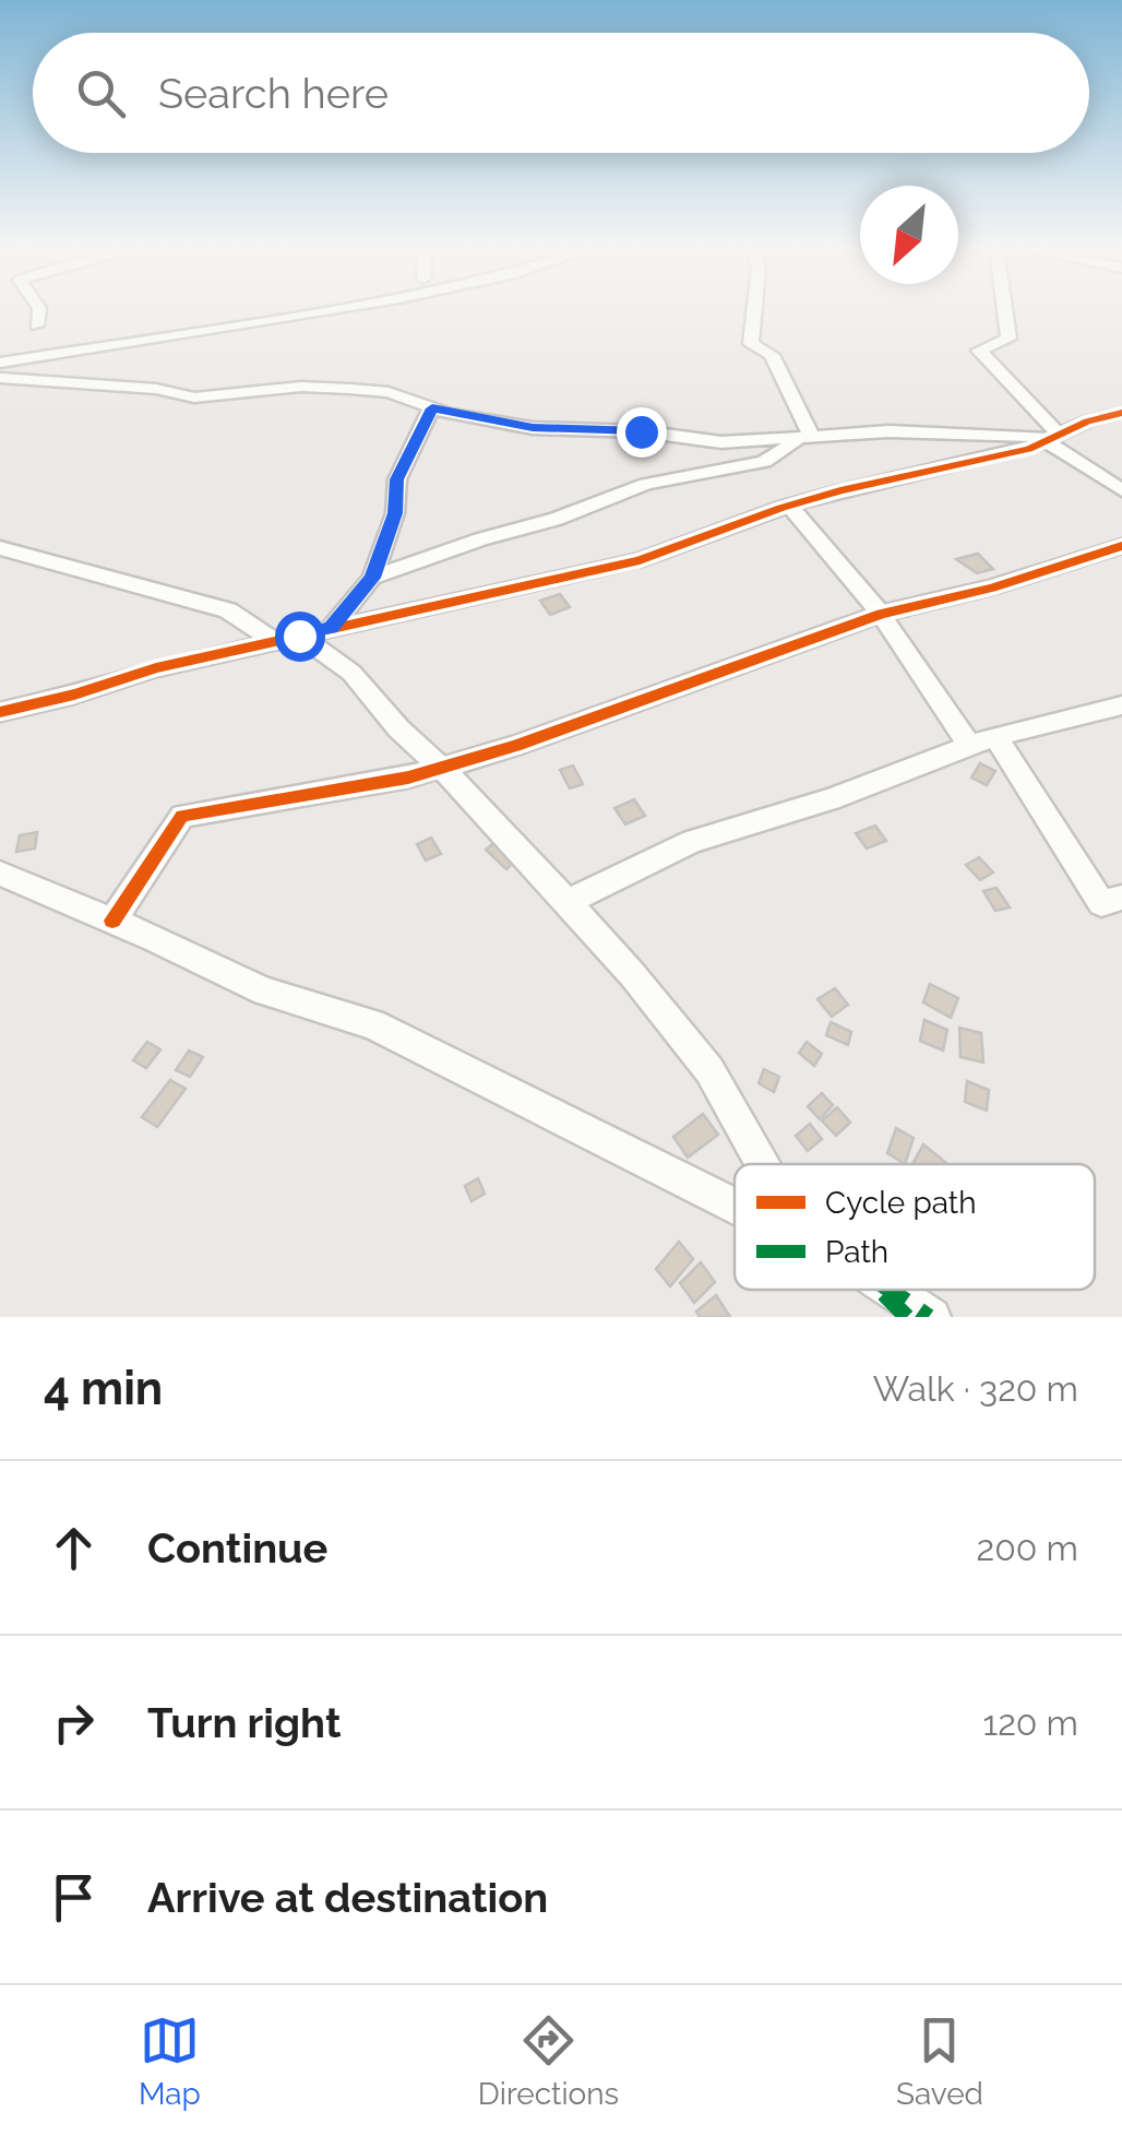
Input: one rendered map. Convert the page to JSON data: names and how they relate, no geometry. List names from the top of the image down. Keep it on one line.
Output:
{"legend":["Cycle path","Path"],"north":"bottom left","page":{"search":"Search here","heading":["4 min","Walk · 320 m"],"list":[["Continue","200 m"],["Turn right","120 m"],"Arrive at destination"],"nav":["Map","Directions","Saved"]}}
